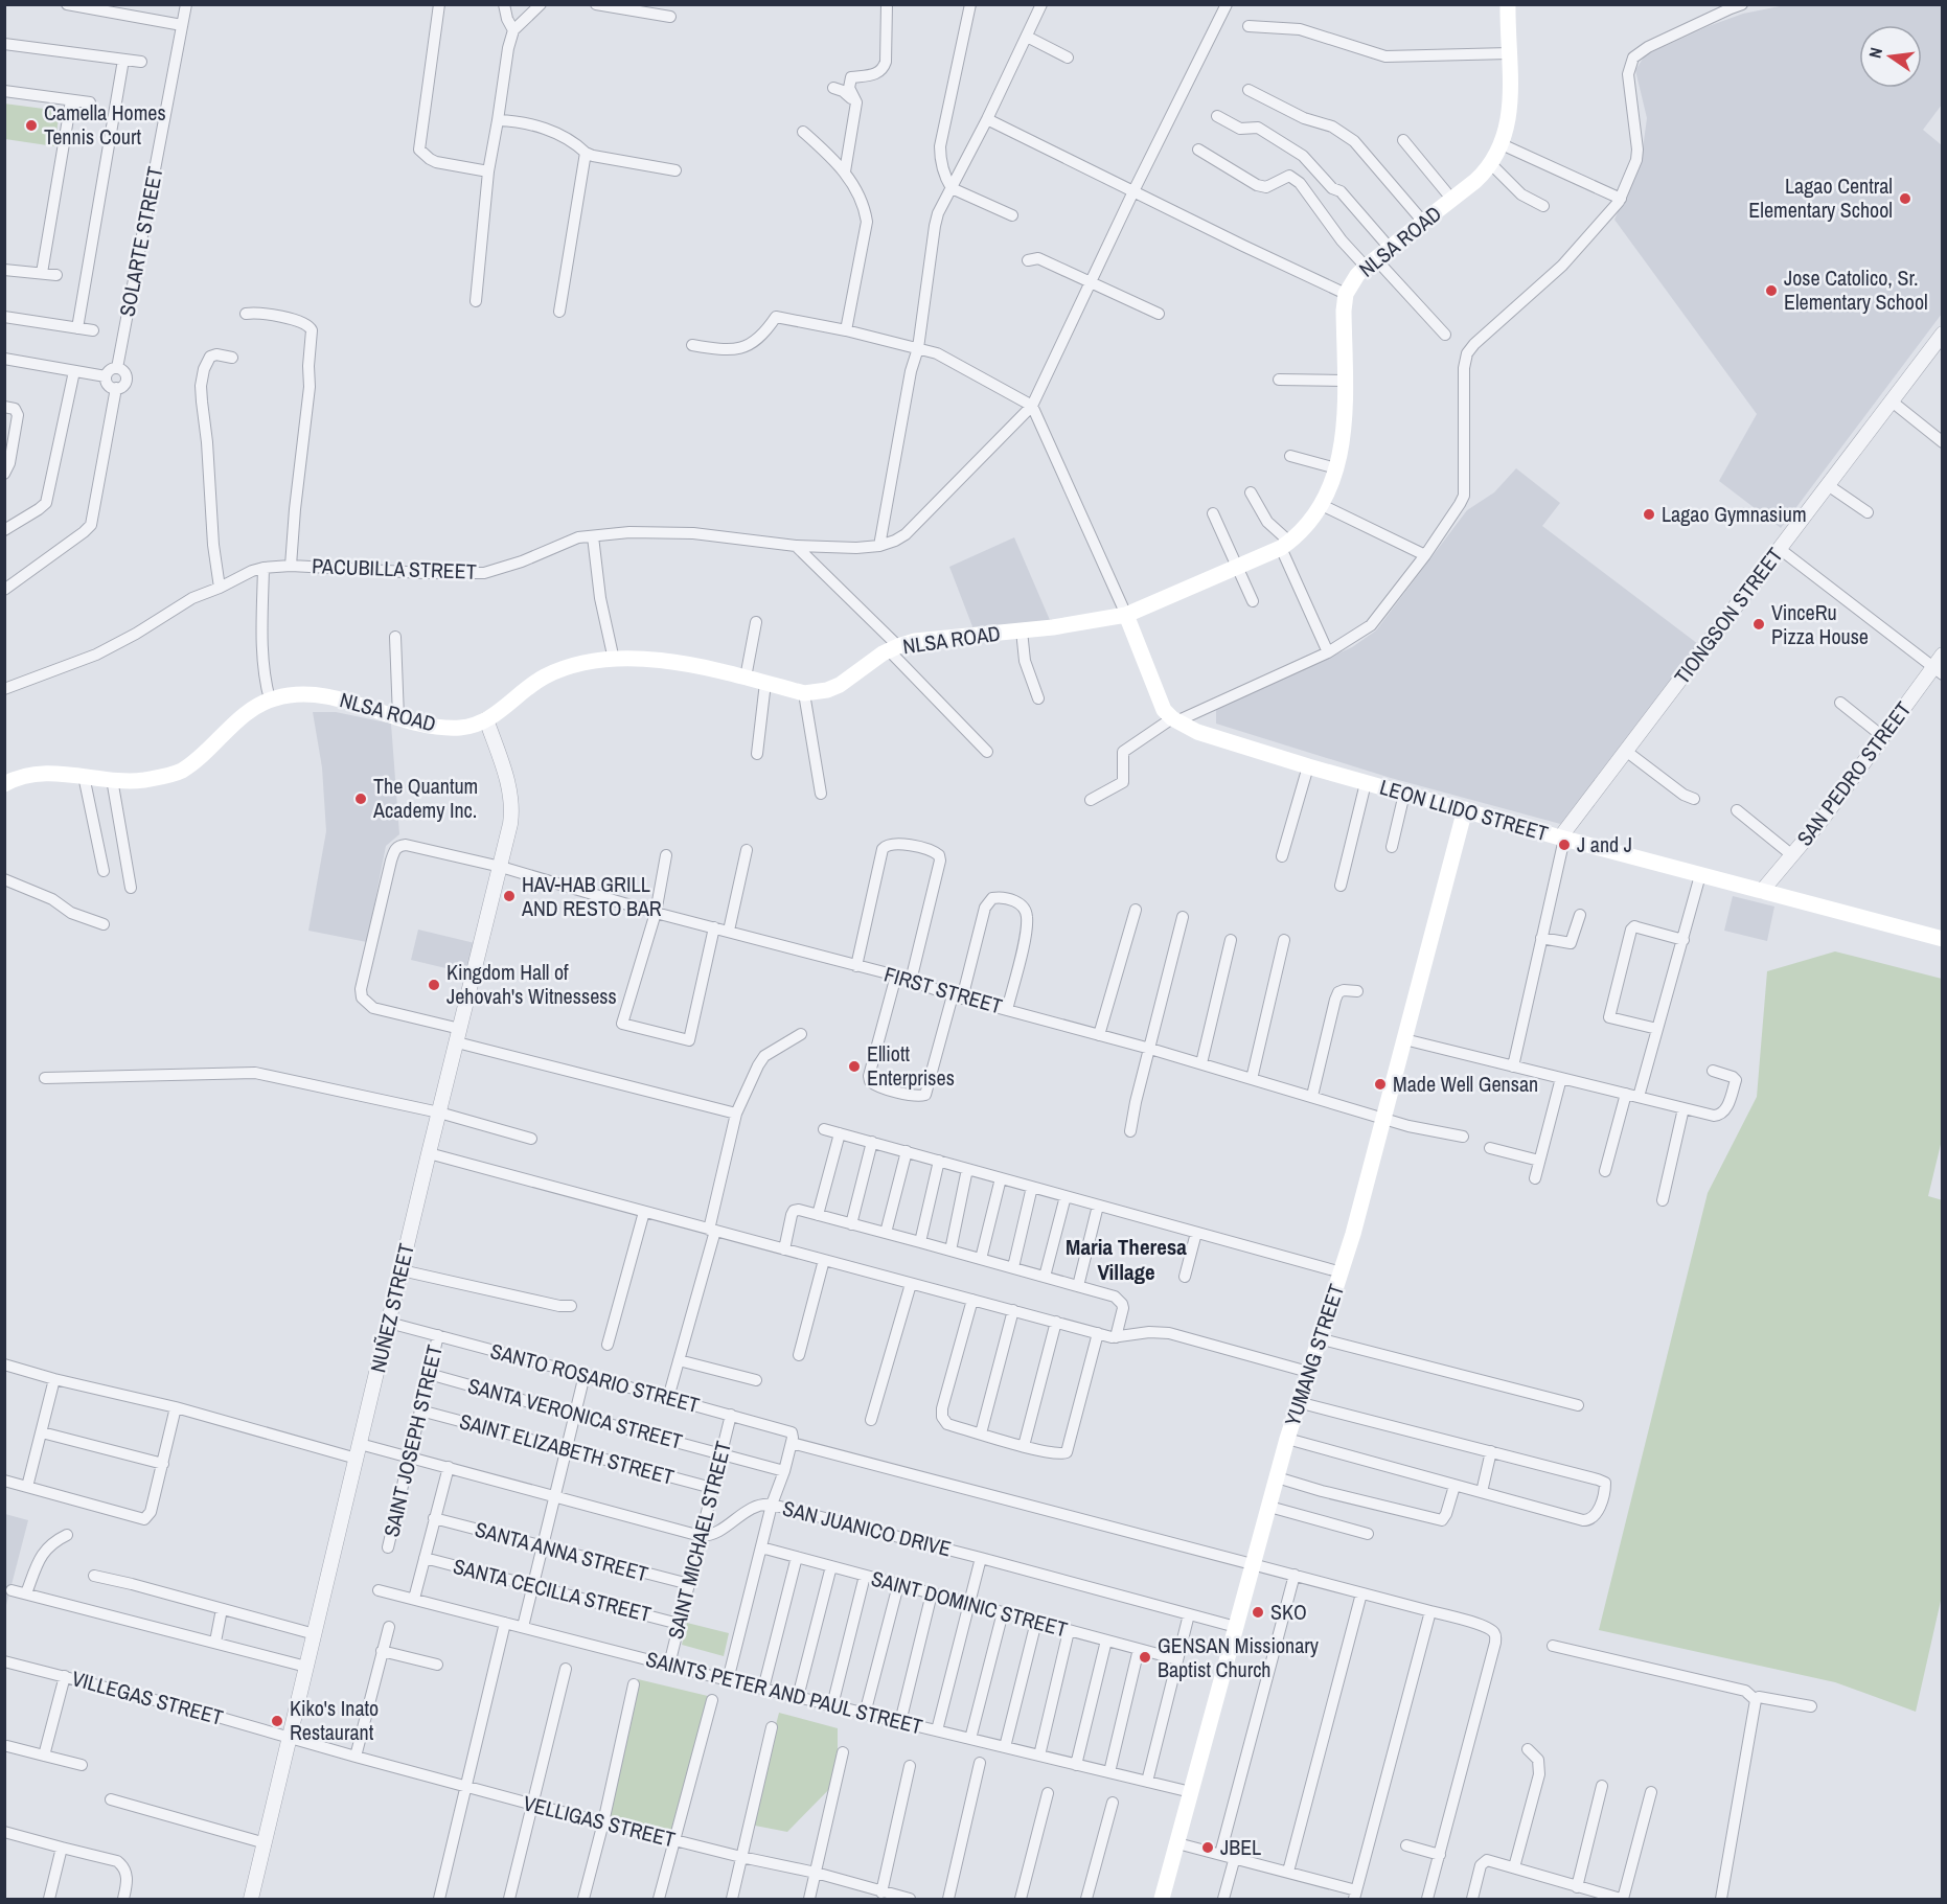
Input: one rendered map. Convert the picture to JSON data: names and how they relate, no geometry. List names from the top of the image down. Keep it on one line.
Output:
{"streets":{"main road":["NLSA ROAD","LEON LLIDO STREET","YUMANG STREET"],"street":["SOLARTE STREET","PACUBILLA STREET","TIONGSON STREET","SAN PEDRO STREET","FIRST STREET","NUÑEZ STREET","SANTO ROSARIO STREET","SANTA VERONICA STREET","SAINT JOSEPH STREET","SAINT ELIZABETH STREET","SAN JUANICO DRIVE","SAINT MICHAEL STREET","SANTA ANNA STREET","SANTA CECILLA STREET","SAINT DOMINIC STREET","SAINTS PETER AND PAUL STREET","VILLEGAS STREET","VELLIGAS STREET"]},"crossings":[["NLSA ROAD","NUÑEZ STREET"],["TIONGSON STREET","LEON LLIDO STREET"],["SAN PEDRO STREET","LEON LLIDO STREET"],["LEON LLIDO STREET","YUMANG STREET"],["FIRST STREET","NUÑEZ STREET"],["FIRST STREET","YUMANG STREET"],["NUÑEZ STREET","SANTO ROSARIO STREET"],["NUÑEZ STREET","VILLEGAS STREET"],["NUÑEZ STREET","VELLIGAS STREET"],["YUMANG STREET","SAN JUANICO DRIVE"],["YUMANG STREET","SAINTS PETER AND PAUL STREET"],["SANTO ROSARIO STREET","SAINT JOSEPH STREET"],["SANTO ROSARIO STREET","SAINT MICHAEL STREET"],["SANTA VERONICA STREET","SAINT JOSEPH STREET"],["SANTA VERONICA STREET","SAINT MICHAEL STREET"],["SAINT JOSEPH STREET","SAINT ELIZABETH STREET"],["SAINT ELIZABETH STREET","SAINT MICHAEL STREET"],["SAN JUANICO DRIVE","SAINT MICHAEL STREET"],["SAINT MICHAEL STREET","SANTA ANNA STREET"],["SAINT MICHAEL STREET","SANTA CECILLA STREET"],["SAINT MICHAEL STREET","SAINTS PETER AND PAUL STREET"],["VILLEGAS STREET","VELLIGAS STREET"]],"districts":["Maria Theresa Village"],"places":["Camella Homes Tennis Court","Lagao Central Elementary School","Jose Catolico, Sr. Elementary School","Lagao Gymnasium","VinceRu Pizza House","The Quantum Academy Inc.","J and J","HAV-HAB GRILL AND RESTO BAR","Kingdom Hall of Jehovah's Witnessess","Elliott Enterprises","Made Well Gensan","SKO","GENSAN Missionary Baptist Church","Kiko's Inato Restaurant","JBEL"],"north":"left"}
